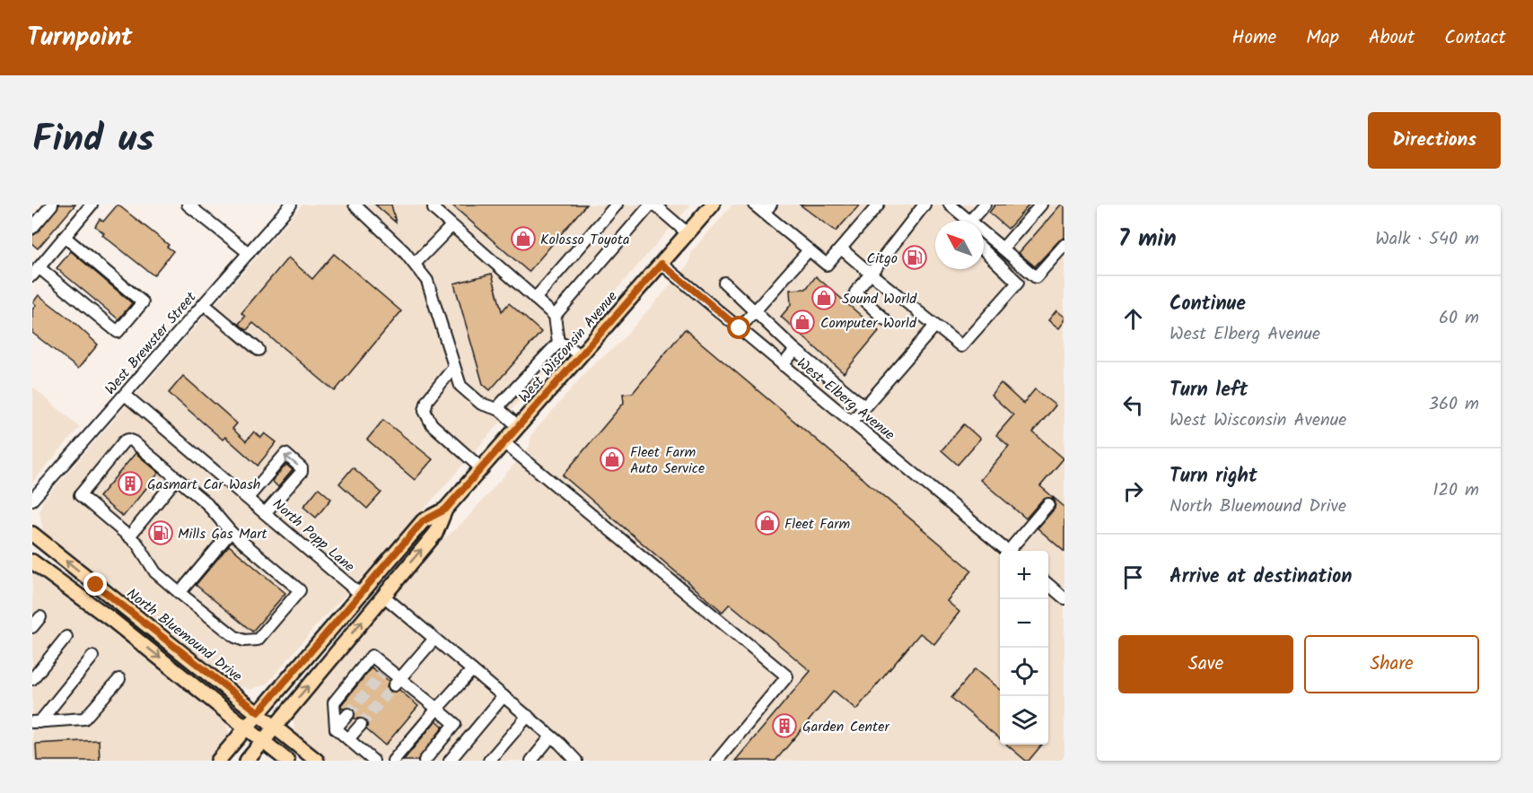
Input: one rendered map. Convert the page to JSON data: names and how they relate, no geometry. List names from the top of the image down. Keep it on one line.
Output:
{"streets":{"main road":["West Wisconsin Avenue","North Bluemound Drive"],"street":["West Brewster Street","West Elberg Avenue","North Popp Lane"]},"crossings":[["West Brewster Street","North Popp Lane"],["West Wisconsin Avenue","West Elberg Avenue"],["West Wisconsin Avenue","North Popp Lane"],["West Wisconsin Avenue","North Bluemound Drive"]],"places":{"shop":["Kolosso Toyota","Sound World","Computer World","Fleet Farm Auto Service","Fleet Farm"],"fuel station":["Citgo","Mills Gas Mart"],"building":["Gasmart Car Wash","Garden Center"]},"north":"top left","page":{"header":"Turnpoint","nav":["Home","Map","About","Contact"],"title":"Find us","buttons":["Directions",["Save","Share"]],"heading":["7 min","Walk · 540 m"],"list":[["Continue","West Elberg Avenue","60 m"],["Turn left","West Wisconsin Avenue","360 m"],["Turn right","North Bluemound Drive","120 m"],"Arrive at destination"],"map_buttons":["+","−"]}}
